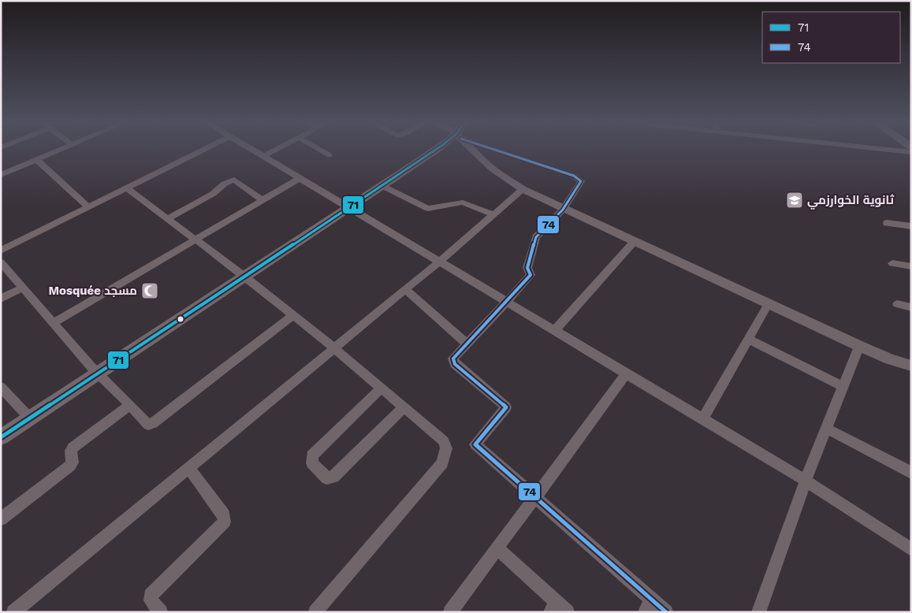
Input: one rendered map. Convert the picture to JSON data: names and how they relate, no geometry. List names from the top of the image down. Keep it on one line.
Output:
{"places":{"school or university":["ثانوية الخوارزمي"],"mosque":["Mosquée مسجد"]},"lines":["transit line 71","transit line 74"],"legend":["71","74"]}
